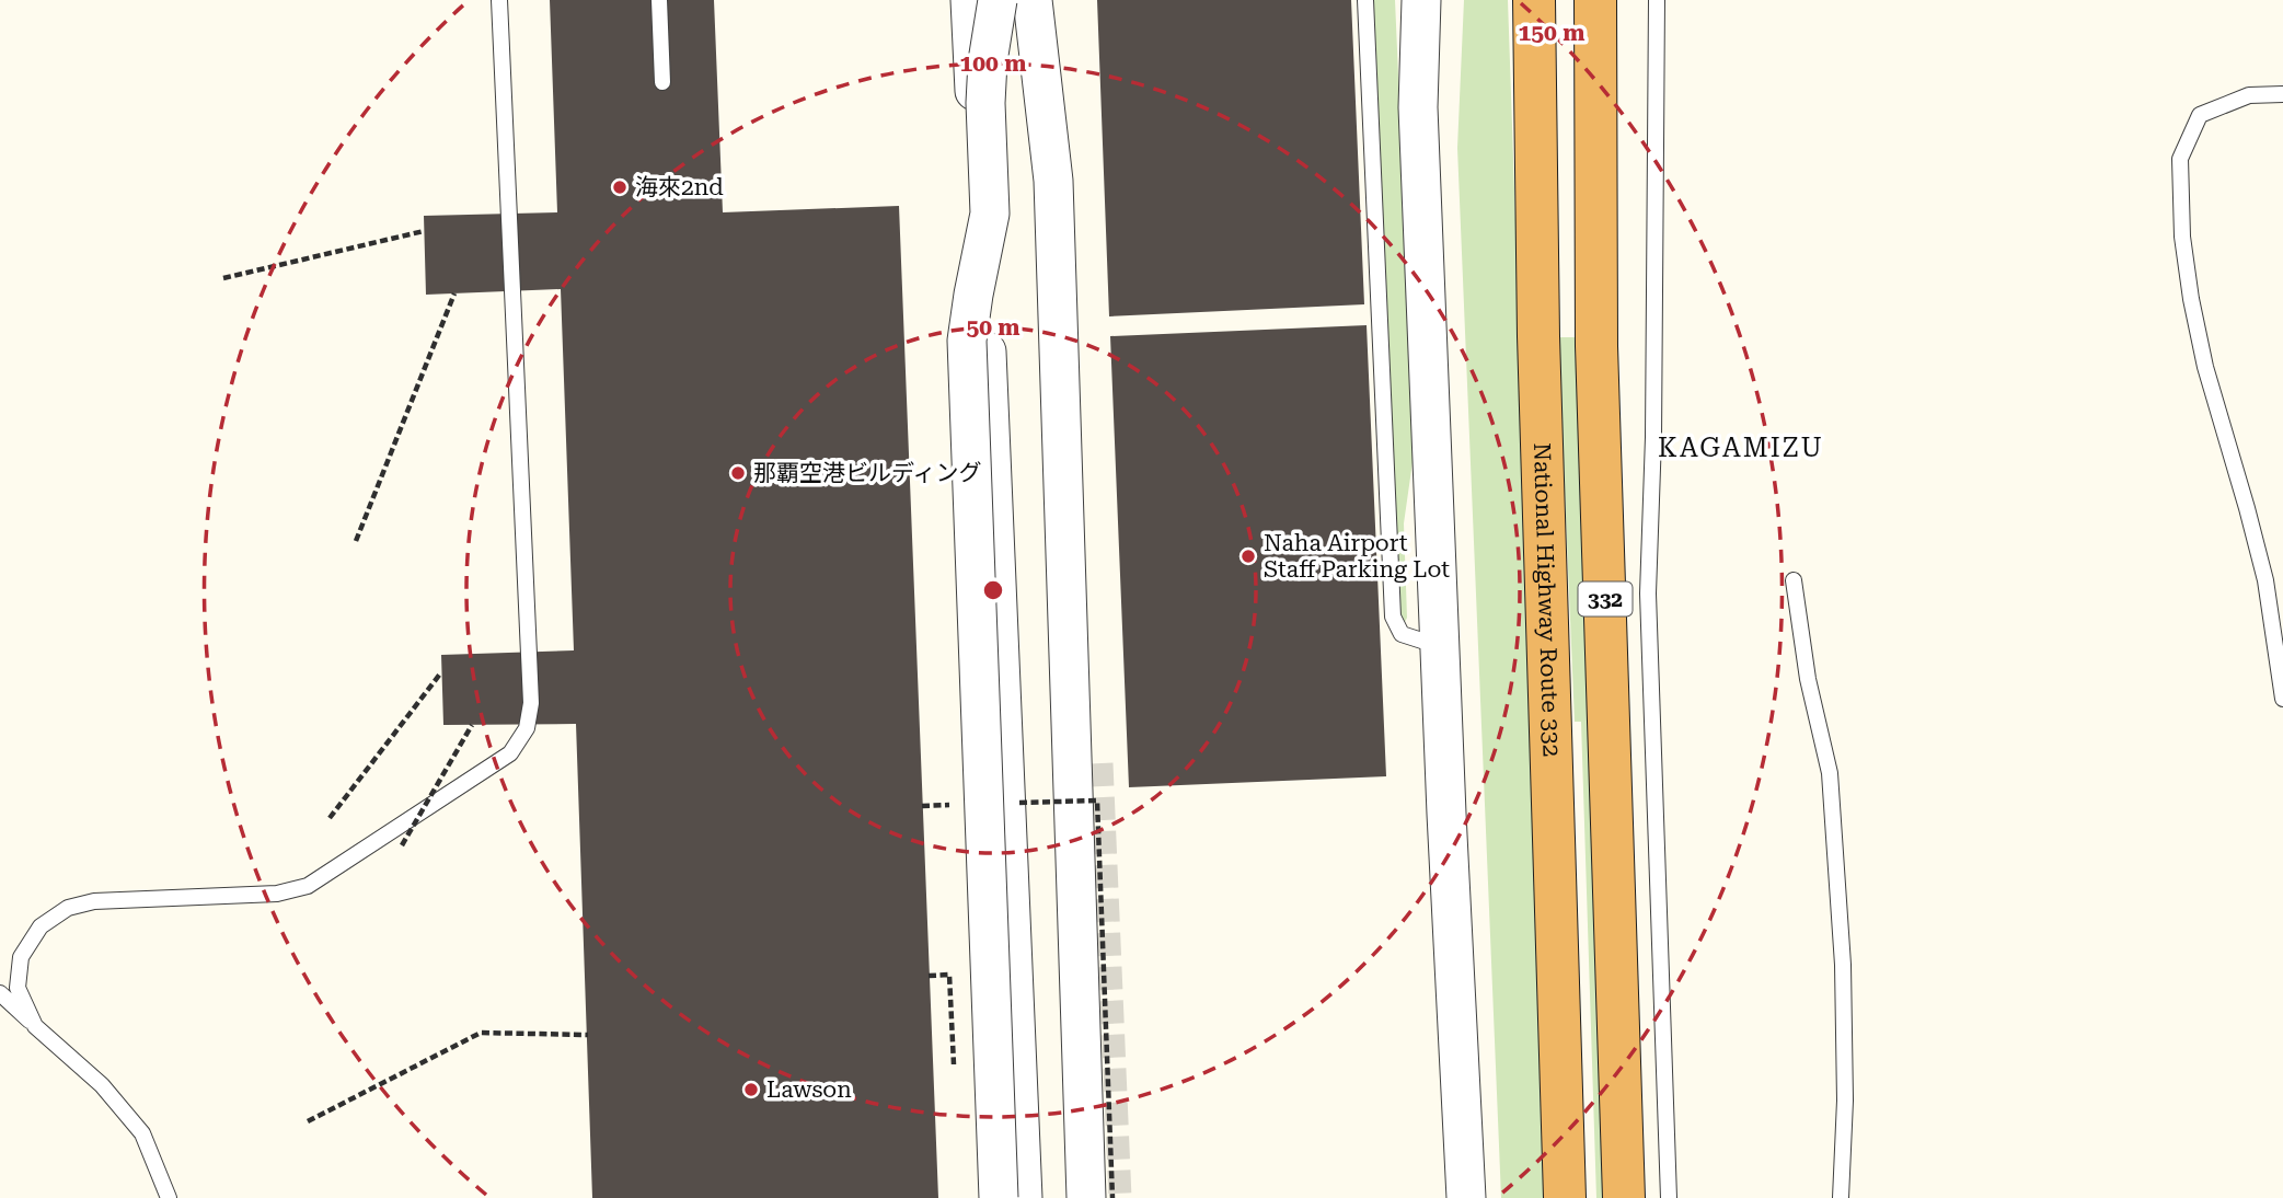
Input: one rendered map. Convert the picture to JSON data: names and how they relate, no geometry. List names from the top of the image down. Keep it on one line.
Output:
{"streets":{"highway":["National Highway Route 332","332"]},"districts":["KAGAMIZU"],"places":["海來2nd","那覇空港ビルディング","Naha Airport Staff Parking Lot","Lawson"],"rings":["150 m","100 m","50 m"]}
